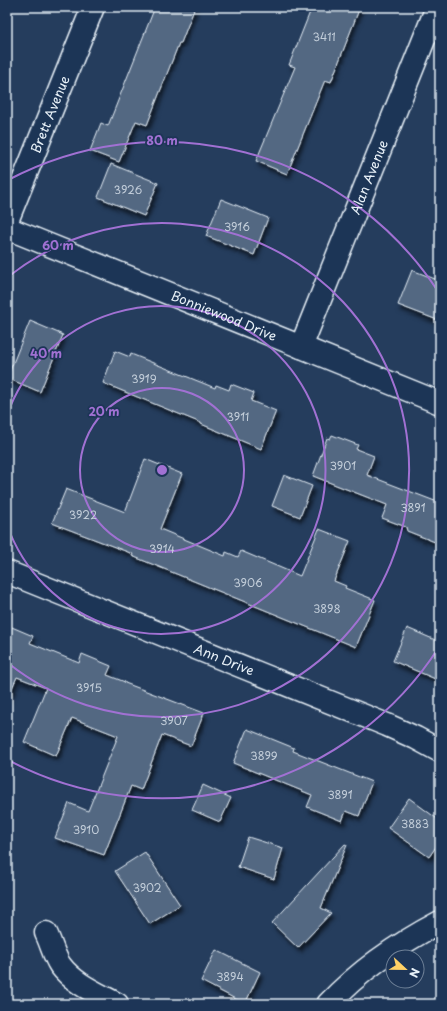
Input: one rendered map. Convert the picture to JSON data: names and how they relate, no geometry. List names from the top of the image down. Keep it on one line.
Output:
{"streets":{"street":["Brett Avenue","Alan Avenue","Bonniewood Drive","Ann Drive"]},"crossings":[["Alan Avenue","Bonniewood Drive"]],"house_numbers":["3411","3926","3916","3919","3911","3901","3891","3922","3914","3906","3898","3915","3907","3899","3891","3883","3910","3902","3894"],"north":"right","rings":["80 m","60 m","40 m","20 m"]}
